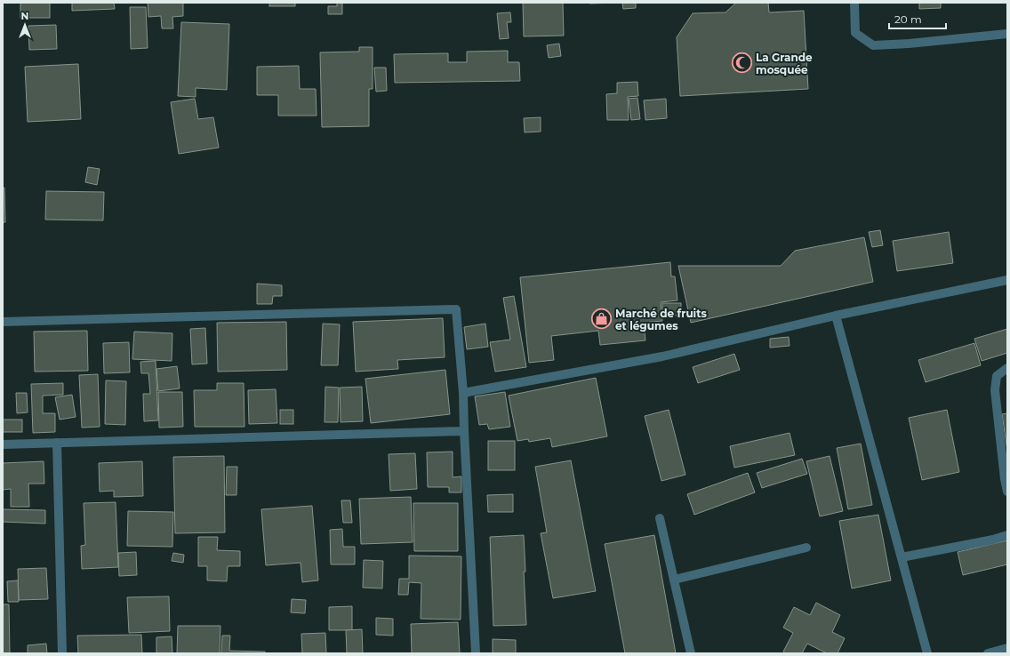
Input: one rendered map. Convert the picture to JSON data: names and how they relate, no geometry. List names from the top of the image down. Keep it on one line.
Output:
{"places":{"mosque":["La Grande mosquée"],"shop":["Marché de fruits et légumes"]},"scale_bar":"20 m","north":"top"}
